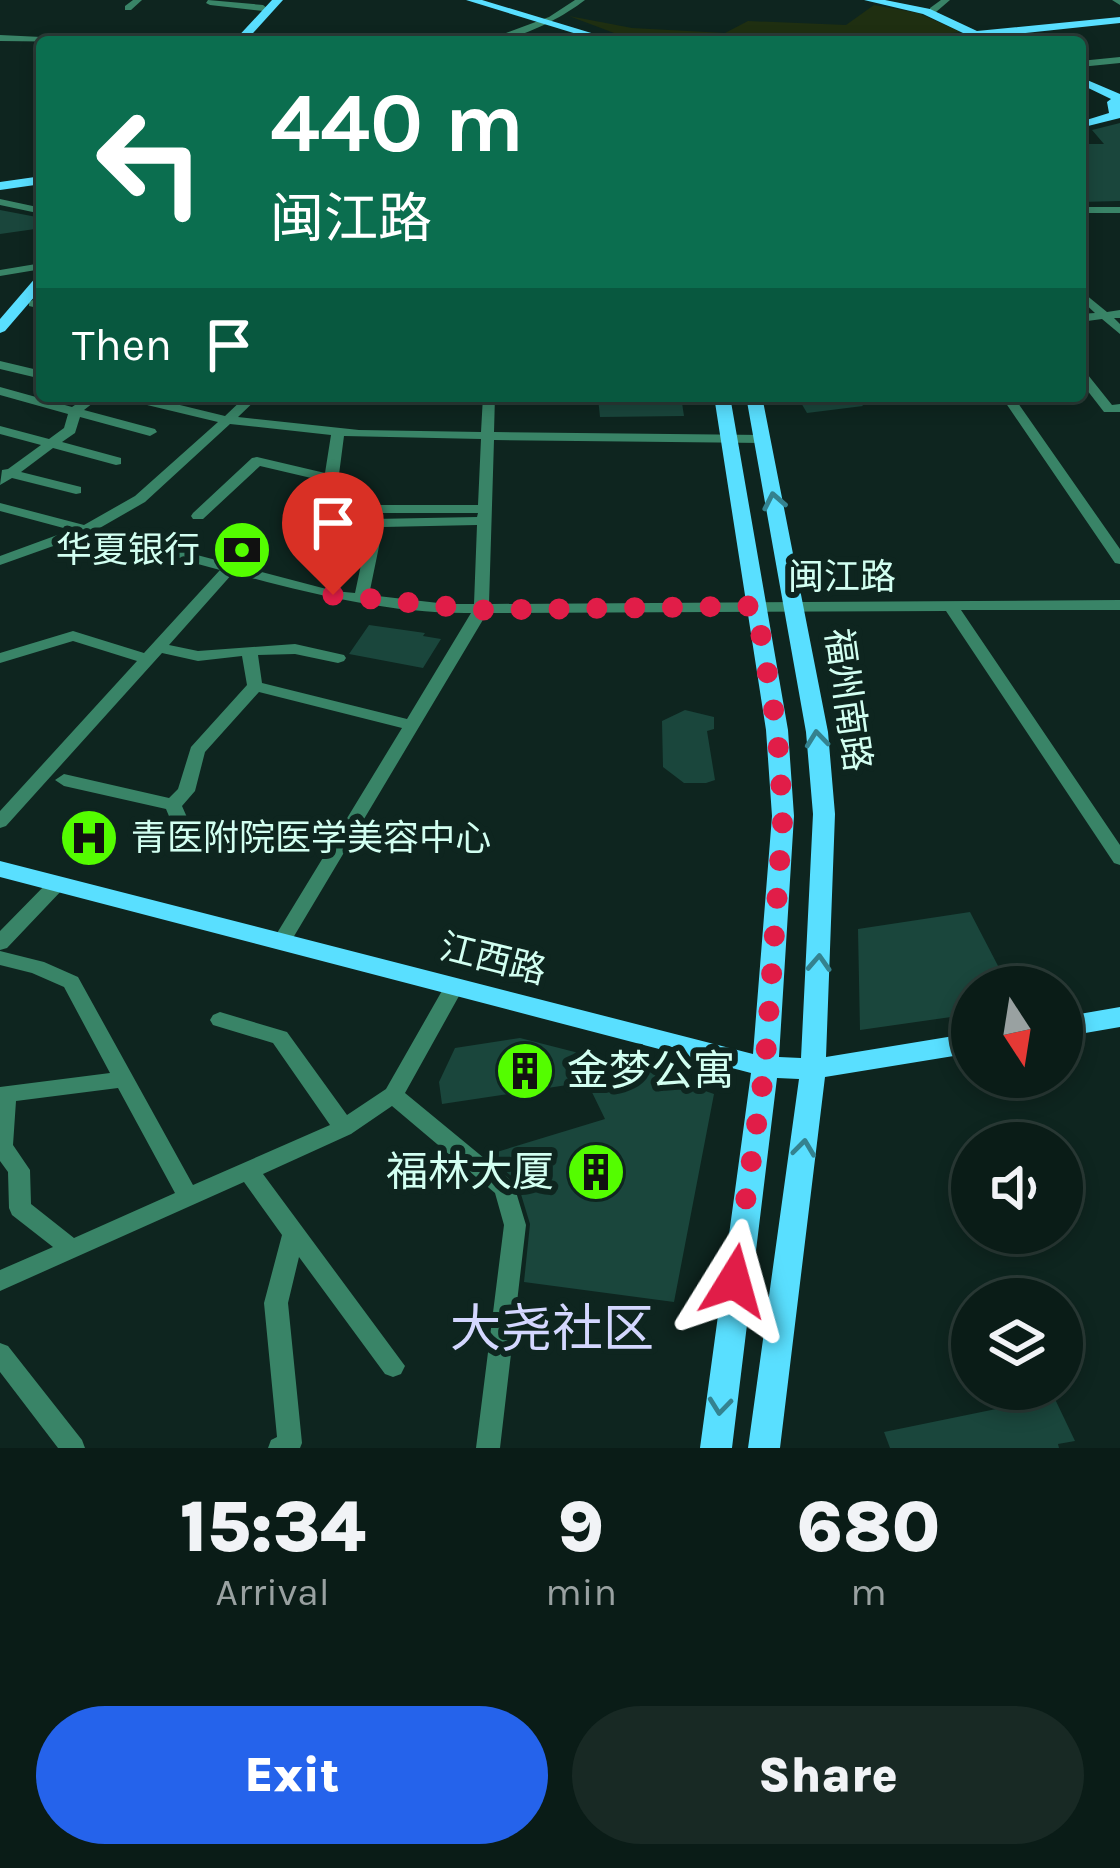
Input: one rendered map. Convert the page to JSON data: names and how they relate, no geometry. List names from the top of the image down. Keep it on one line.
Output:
{"streets":{"main road":["福州南路","江西路"],"street":["闽江路"]},"crossings":[["闽江路","福州南路"],["福州南路","江西路"]],"districts":["大尧社区"],"places":{"bank":["华夏银行"],"hospital":["青医附院医学美容中心"],"building":["金梦公寓","福林大厦"]},"north":"bottom","page":{"turn":["440 m","闽江路"],"then":"Then","eta":["15:34","Arrival","9","min","680","m"],"buttons":["Exit","Share"]}}
